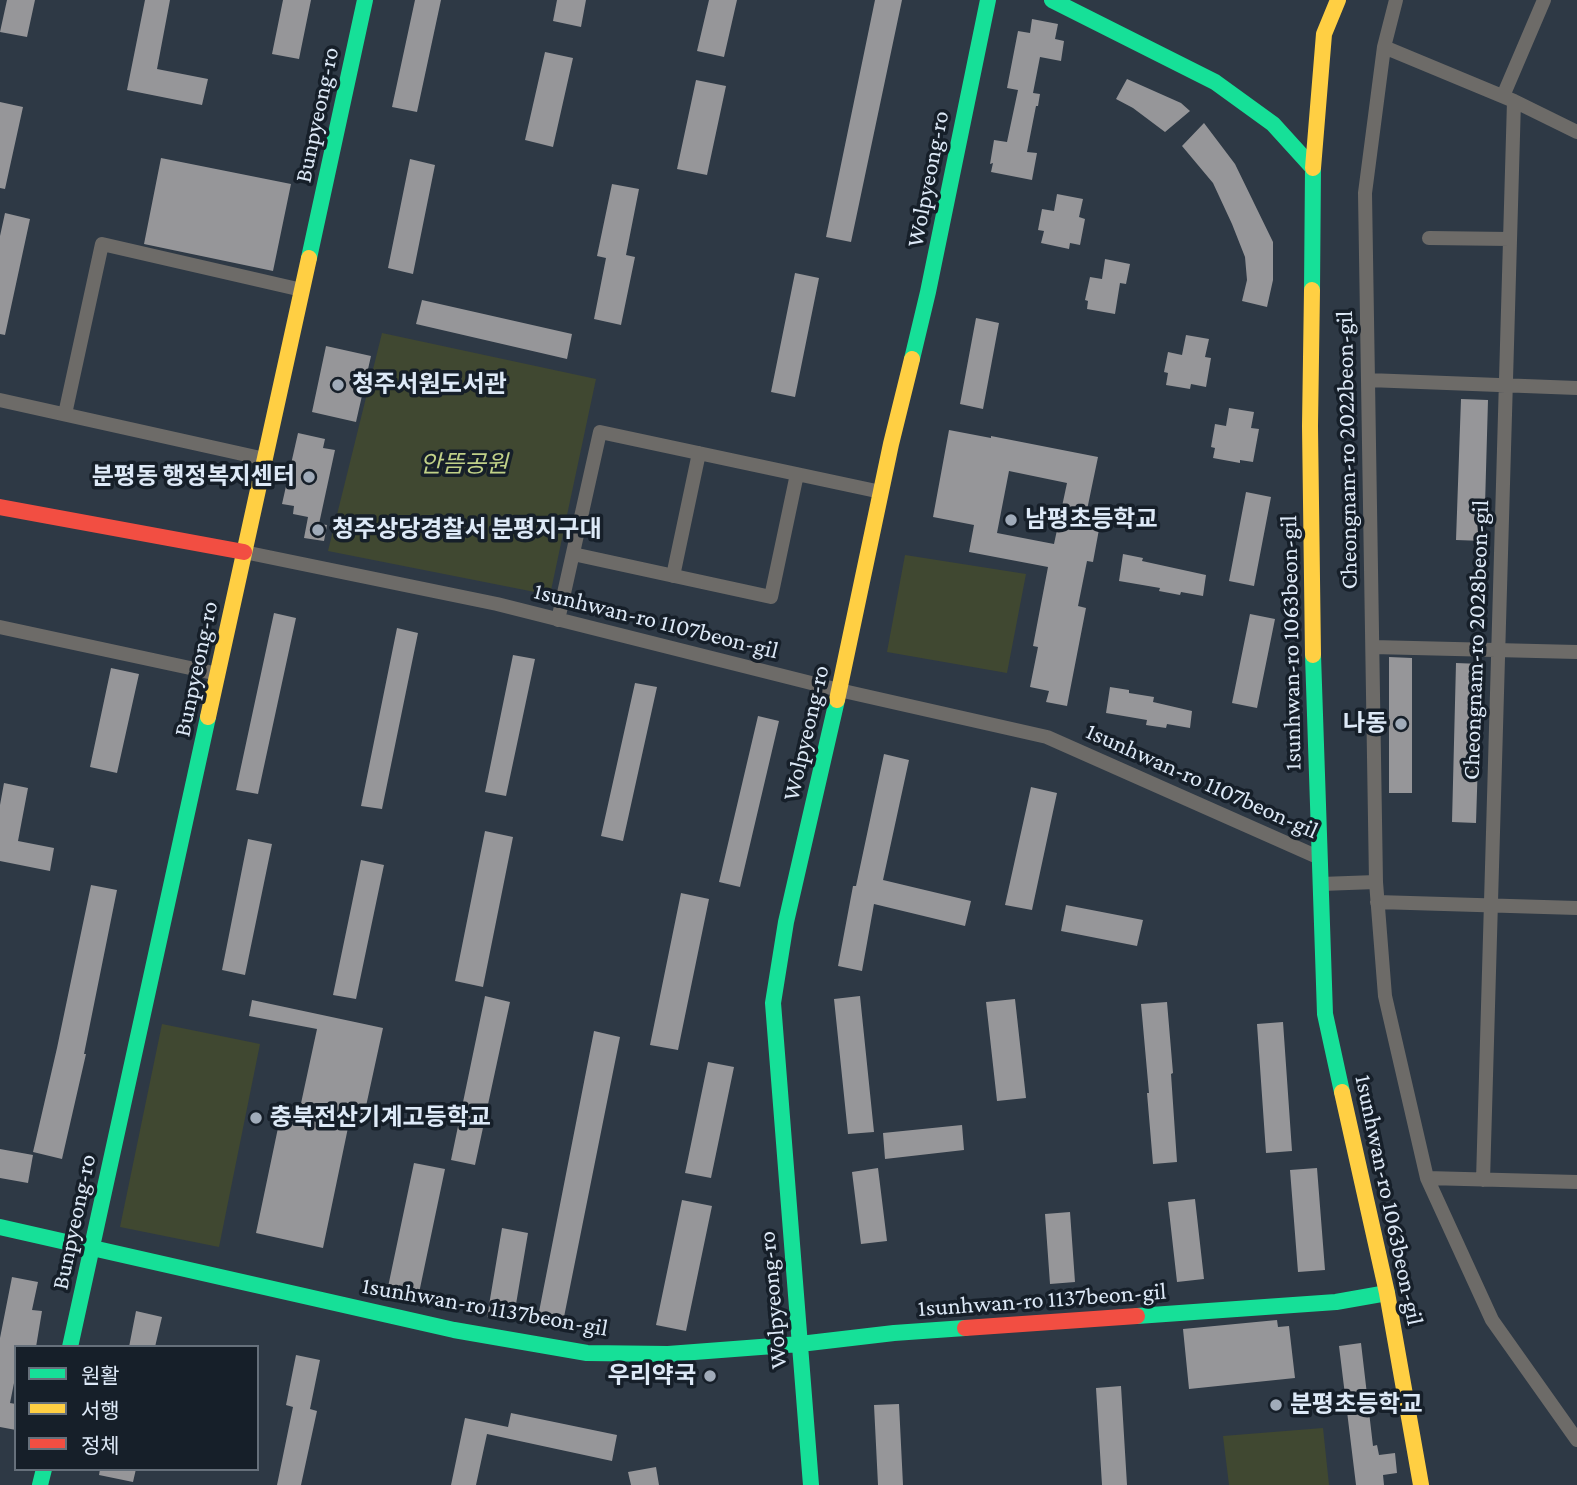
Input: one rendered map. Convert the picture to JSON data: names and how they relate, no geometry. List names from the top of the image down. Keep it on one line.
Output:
{"streets":{"street":["Bunpyeong-ro","Wolpyeong-ro","Cheongnam-ro 2022beon-gil","1sunhwan-ro 1107beon-gil","Cheongnam-ro 2028beon-gil","1sunhwan-ro 1063beon-gil","1sunhwan-ro 1137beon-gil"]},"crossings":[["Bunpyeong-ro","1sunhwan-ro 1107beon-gil"],["Bunpyeong-ro","1sunhwan-ro 1137beon-gil"],["Wolpyeong-ro","1sunhwan-ro 1107beon-gil"],["Wolpyeong-ro","1sunhwan-ro 1137beon-gil"],["1sunhwan-ro 1107beon-gil","1sunhwan-ro 1063beon-gil"],["1sunhwan-ro 1063beon-gil","1sunhwan-ro 1137beon-gil"]],"parks":["안뜸공원"],"places":["청주서원도서관","분평동 행정복지센터","남평초등학교","청주상당경찰서 분평지구대","나동","충북전산기계고등학교","우리약국","분평초등학교"],"legend":["원활","서행","정체"]}
